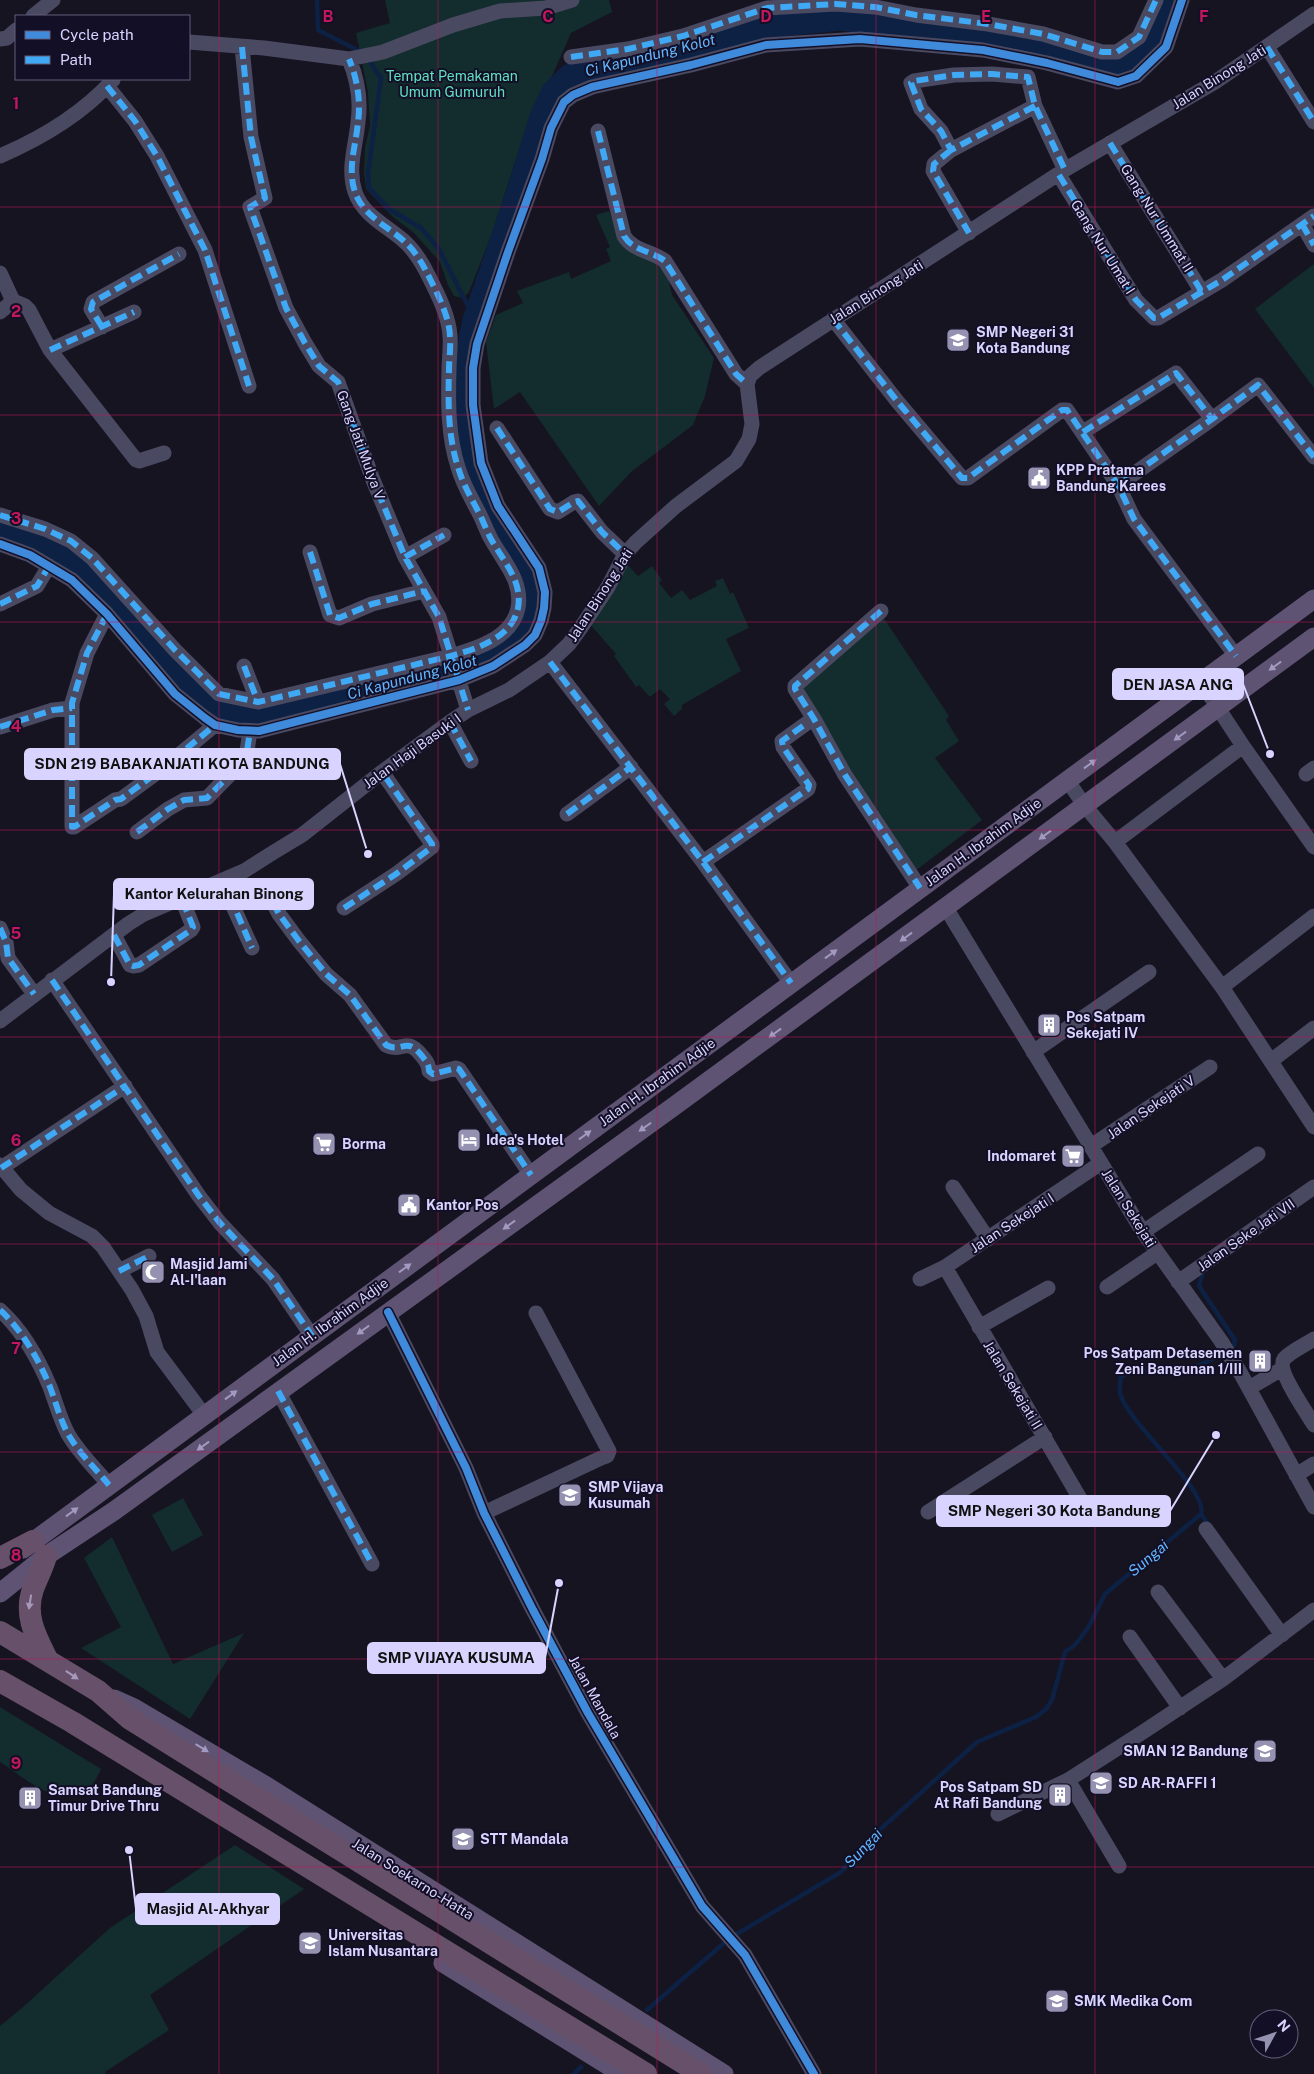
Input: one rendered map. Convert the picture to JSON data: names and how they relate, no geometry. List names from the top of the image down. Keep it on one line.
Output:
{"streets":{"highway":["Jalan Soekarno-Hatta"],"main road":["Jalan H. Ibrahim Adjie"],"street":["Jalan Binong Jati","Gang Nur Ummat II","Gang Nur Umat I","Gang Jati Mulya V","Jalan Haji Basuki I","Jalan Sekejati V","Jalan Sekejati","Jalan Sekejati I","Jalan Seke Jati VII","Jalan Sekejati II","Jalan Mandala"]},"crossings":[["Jalan Binong Jati","Gang Nur Ummat II"],["Jalan Binong Jati","Gang Nur Umat I"],["Jalan Binong Jati","Jalan Haji Basuki I"],["Gang Nur Ummat II","Gang Nur Umat I"],["Gang Jati Mulya V","Jalan Haji Basuki I"],["Jalan H. Ibrahim Adjie","Jalan Sekejati"],["Jalan H. Ibrahim Adjie","Jalan Mandala"],["Jalan Sekejati V","Jalan Sekejati"],["Jalan Sekejati","Jalan Sekejati I"],["Jalan Sekejati","Jalan Seke Jati VII"],["Jalan Sekejati I","Jalan Sekejati II"]],"water":["Ci Kapundung Kolot","Sungai"],"parks":["Tempat Pemakaman Umum Gumuruh"],"places":{"school or university":["SMP Negeri 31 Kota Bandung","SMP Vijaya Kusumah","SMAN 12 Bandung","SD AR-RAFFI 1","STT Mandala","Universitas Islam Nusantara","SMK Medika Com"],"public building":["KPP Pratama Bandung Karees","Kantor Pos"],"other":["DEN JASA ANG","SDN 219 BABAKANJATI KOTA BANDUNG","Kantor Kelurahan Binong","SMP Negeri 30 Kota Bandung","SMP VIJAYA KUSUMA","Masjid Al-Akhyar"],"building":["Pos Satpam Sekejati IV","Pos Satpam Detasemen Zeni Bangunan 1/III","Pos Satpam SD At Rafi Bandung","Samsat Bandung Timur Drive Thru"],"hotel":["Idea's Hotel"],"supermarket":["Borma","Indomaret"],"mosque":["Masjid Jami Al-I'laan"]},"legend":["Cycle path","Path"],"north":"top right","grid":{"columns":["B","C","D","E","F"],"rows":["1","2","3","4","5","6","7","8","9"]}}
